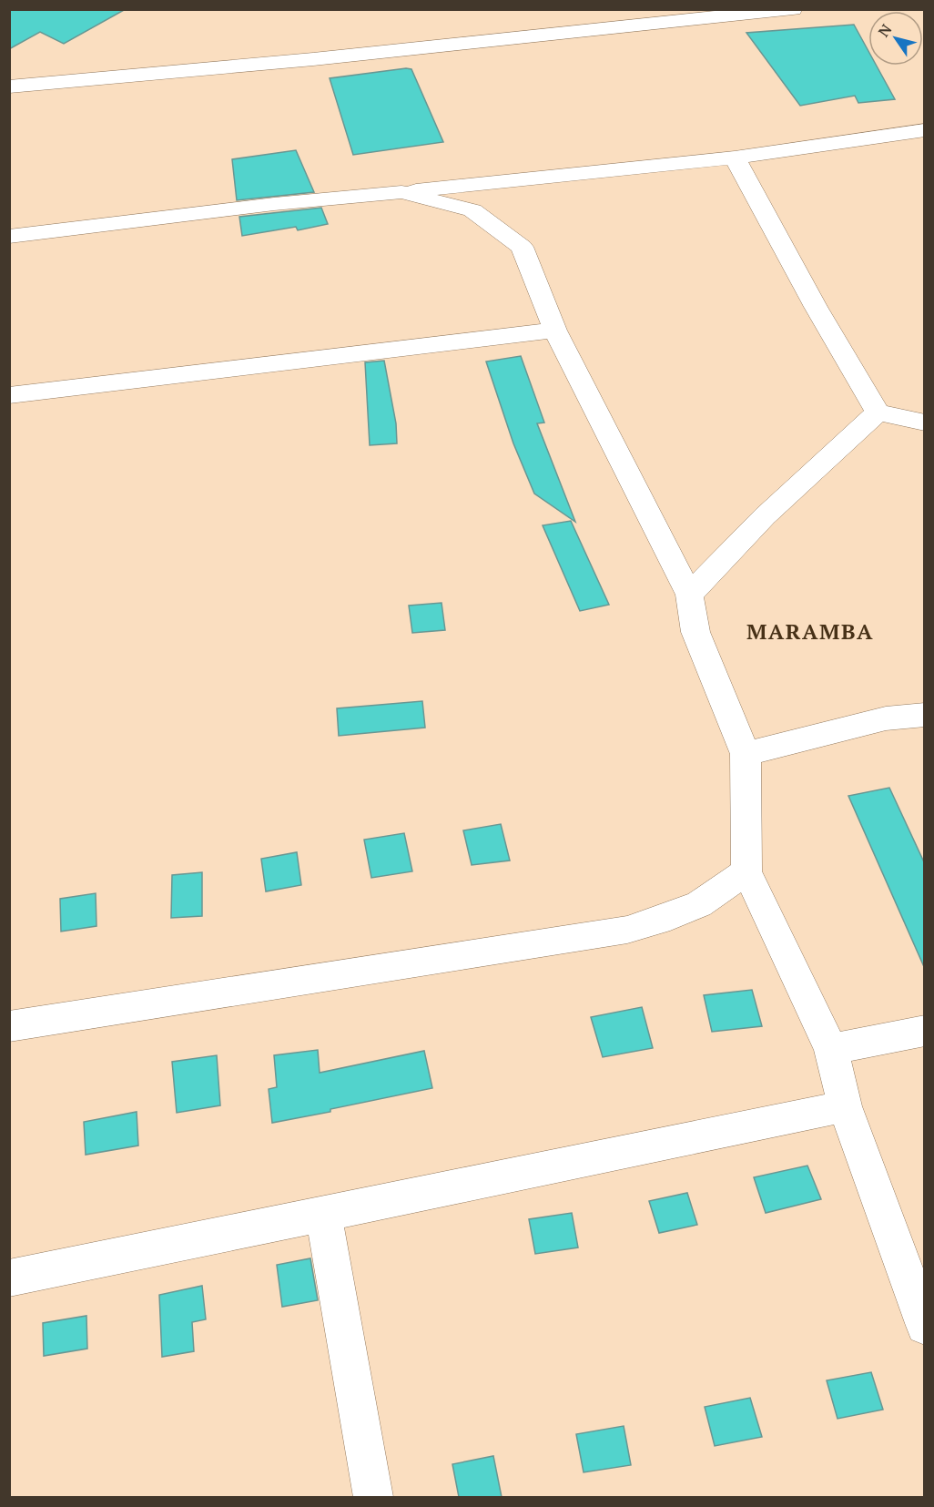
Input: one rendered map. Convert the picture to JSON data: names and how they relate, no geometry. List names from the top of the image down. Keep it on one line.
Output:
{"districts":["MARAMBA"],"north":"top left"}
